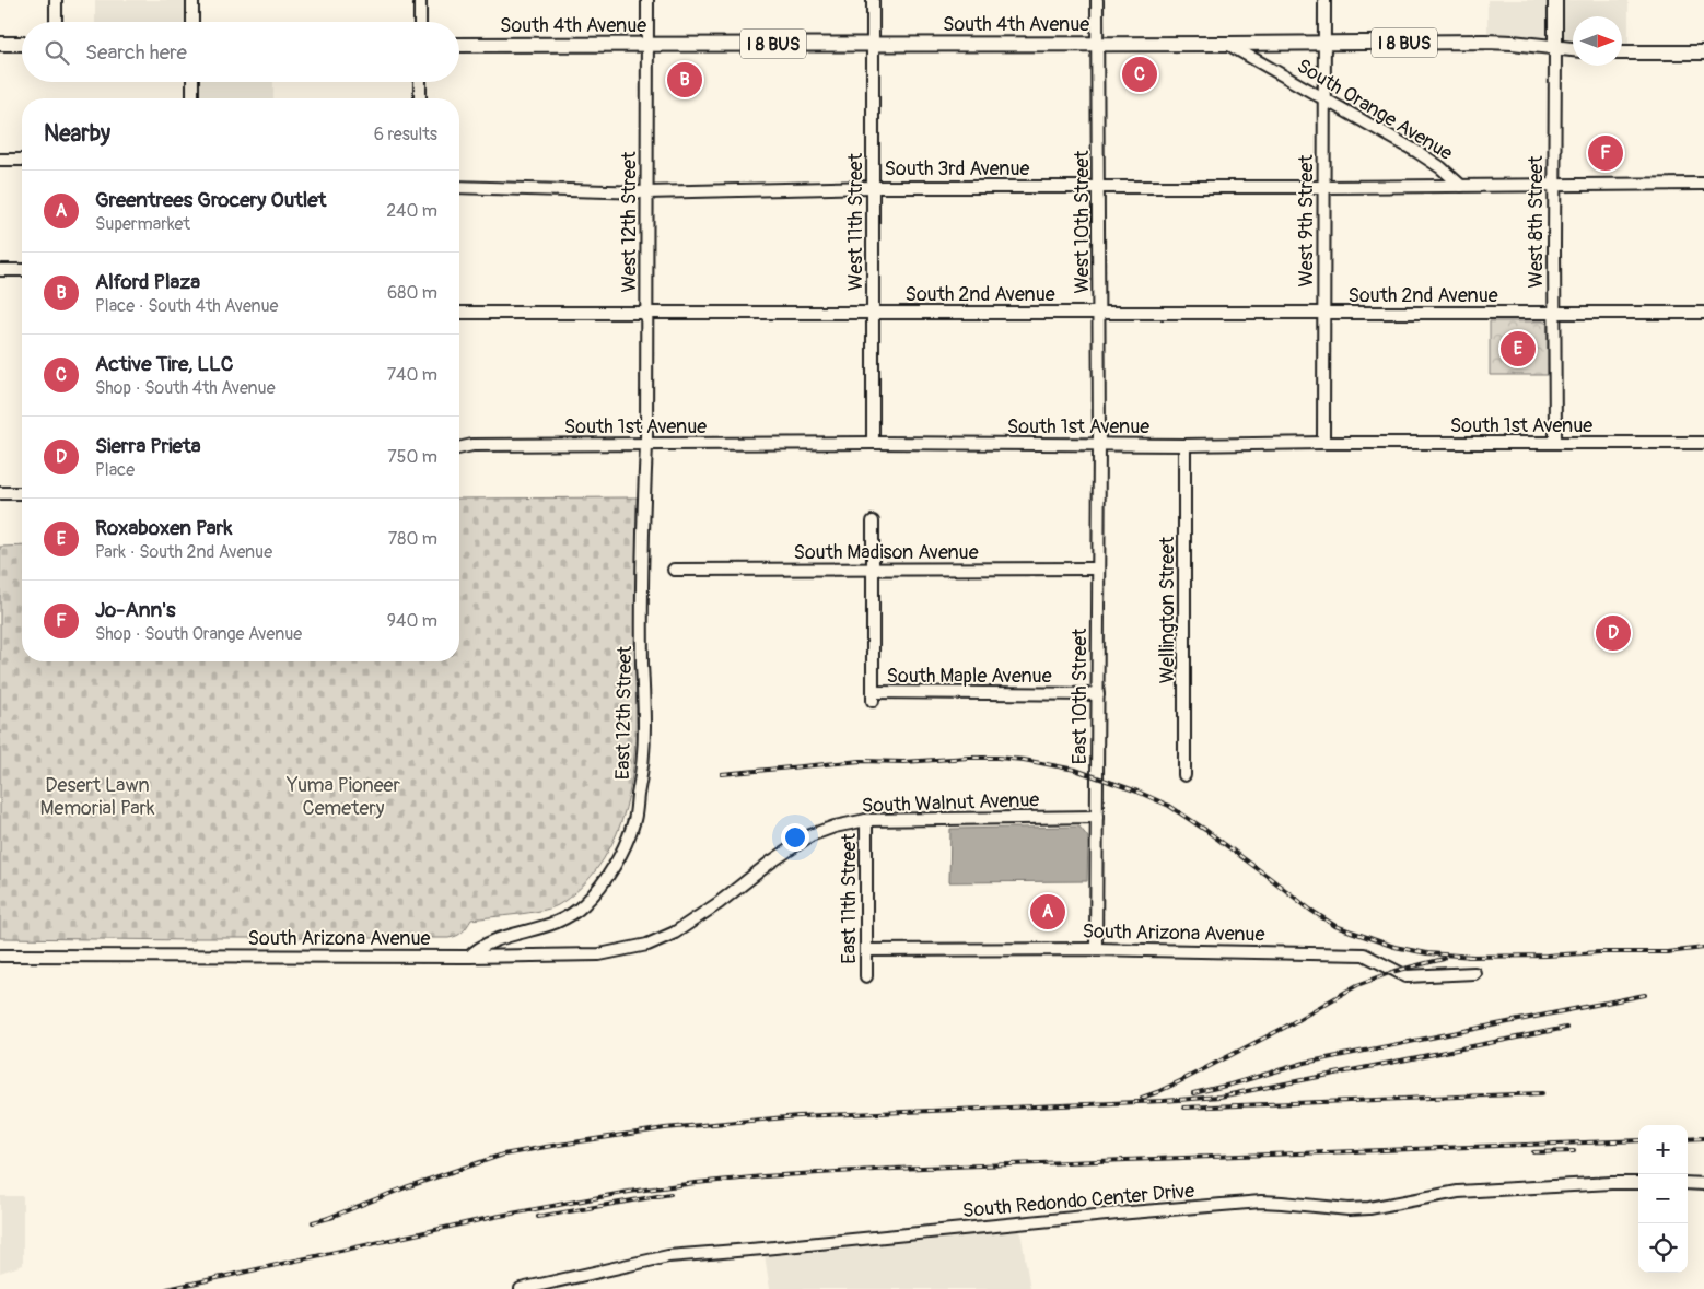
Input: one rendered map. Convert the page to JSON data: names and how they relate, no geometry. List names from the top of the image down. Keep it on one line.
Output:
{"streets":{"main road":["South 4th Avenue","I 8 BUS","West 8th Street"],"street":["South Orange Avenue","South 3rd Avenue","West 9th Street","West 12th Street","West 11th Street","West 10th Street","South 2nd Avenue","South 1st Avenue","South Madison Avenue","Wellington Street","South Maple Avenue","East 10th Street","East 12th Street","South Walnut Avenue","East 11th Street","South Arizona Avenue","South Redondo Center Drive"]},"crossings":[["South 4th Avenue","South Orange Avenue"],["South 4th Avenue","West 9th Street"],["South 4th Avenue","West 12th Street"],["South 4th Avenue","West 11th Street"],["South 4th Avenue","West 10th Street"],["South 4th Avenue","West 8th Street"],["South Orange Avenue","South 3rd Avenue"],["South Orange Avenue","West 9th Street"],["South Orange Avenue","West 8th Street"],["South 3rd Avenue","West 9th Street"],["South 3rd Avenue","West 12th Street"],["South 3rd Avenue","West 11th Street"],["South 3rd Avenue","West 10th Street"],["West 9th Street","South 2nd Avenue"],["West 9th Street","South 1st Avenue"],["West 12th Street","South 2nd Avenue"],["West 12th Street","South 1st Avenue"],["West 12th Street","East 12th Street"],["West 11th Street","South 2nd Avenue"],["West 11th Street","South 1st Avenue"],["West 10th Street","South 2nd Avenue"],["West 10th Street","South 1st Avenue"],["West 10th Street","East 10th Street"],["West 8th Street","South 2nd Avenue"],["West 8th Street","South 1st Avenue"],["South 1st Avenue","Wellington Street"],["South 1st Avenue","East 10th Street"],["South 1st Avenue","East 12th Street"],["South Madison Avenue","South Maple Avenue"],["South Madison Avenue","East 10th Street"],["South Maple Avenue","East 10th Street"],["East 10th Street","South Walnut Avenue"],["East 10th Street","South Arizona Avenue"],["East 12th Street","South Arizona Avenue"],["South Walnut Avenue","East 11th Street"],["South Walnut Avenue","South Arizona Avenue"],["East 11th Street","South Arizona Avenue"]],"parks":["Desert Lawn Memorial Park","Yuma Pioneer Cemetery"],"north":"right","page":{"search":"Search here","pins":["C","B","F","E","D","A"],"heading":["Nearby","6 results"],"list":[{"mark":"A","name":"Greentrees Grocery Outlet","note":"Supermarket","value":"240 m"},{"mark":"B","name":"Alford Plaza","note":"Place · South 4th Avenue","value":"680 m"},{"mark":"C","name":"Active Tire, LLC","note":"Shop · South 4th Avenue","value":"740 m"},{"mark":"D","name":"Sierra Prieta","note":"Place","value":"750 m"},{"mark":"E","name":"Roxaboxen Park","note":"Park · South 2nd Avenue","value":"780 m"},{"mark":"F","name":"Jo-Ann's","note":"Shop · South Orange Avenue","value":"940 m"}],"map_buttons":["+","−"]}}
